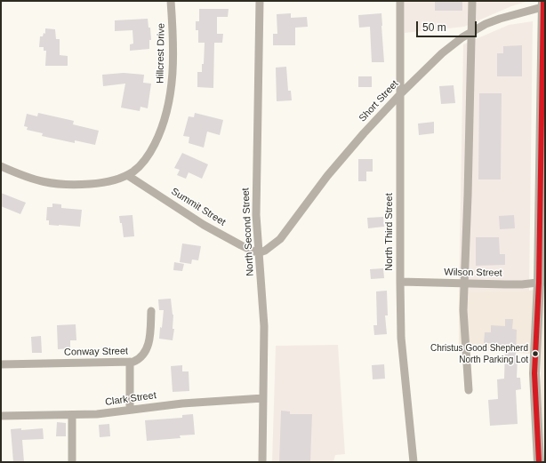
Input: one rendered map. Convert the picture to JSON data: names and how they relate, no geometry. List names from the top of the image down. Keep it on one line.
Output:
{"streets":{"street":["Hillcrest Drive","Short Street","Summit Street","North Second Street","North Third Street","Wilson Street","Conway Street","Clark Street"]},"crossings":[["Hillcrest Drive","Summit Street"],["Short Street","Summit Street"],["Short Street","North Second Street"],["Short Street","North Third Street"],["Summit Street","North Second Street"],["North Second Street","Clark Street"],["North Third Street","Wilson Street"]],"places":["Christus Good Shepherd North Parking Lot"],"scale_bar":"50 m"}
